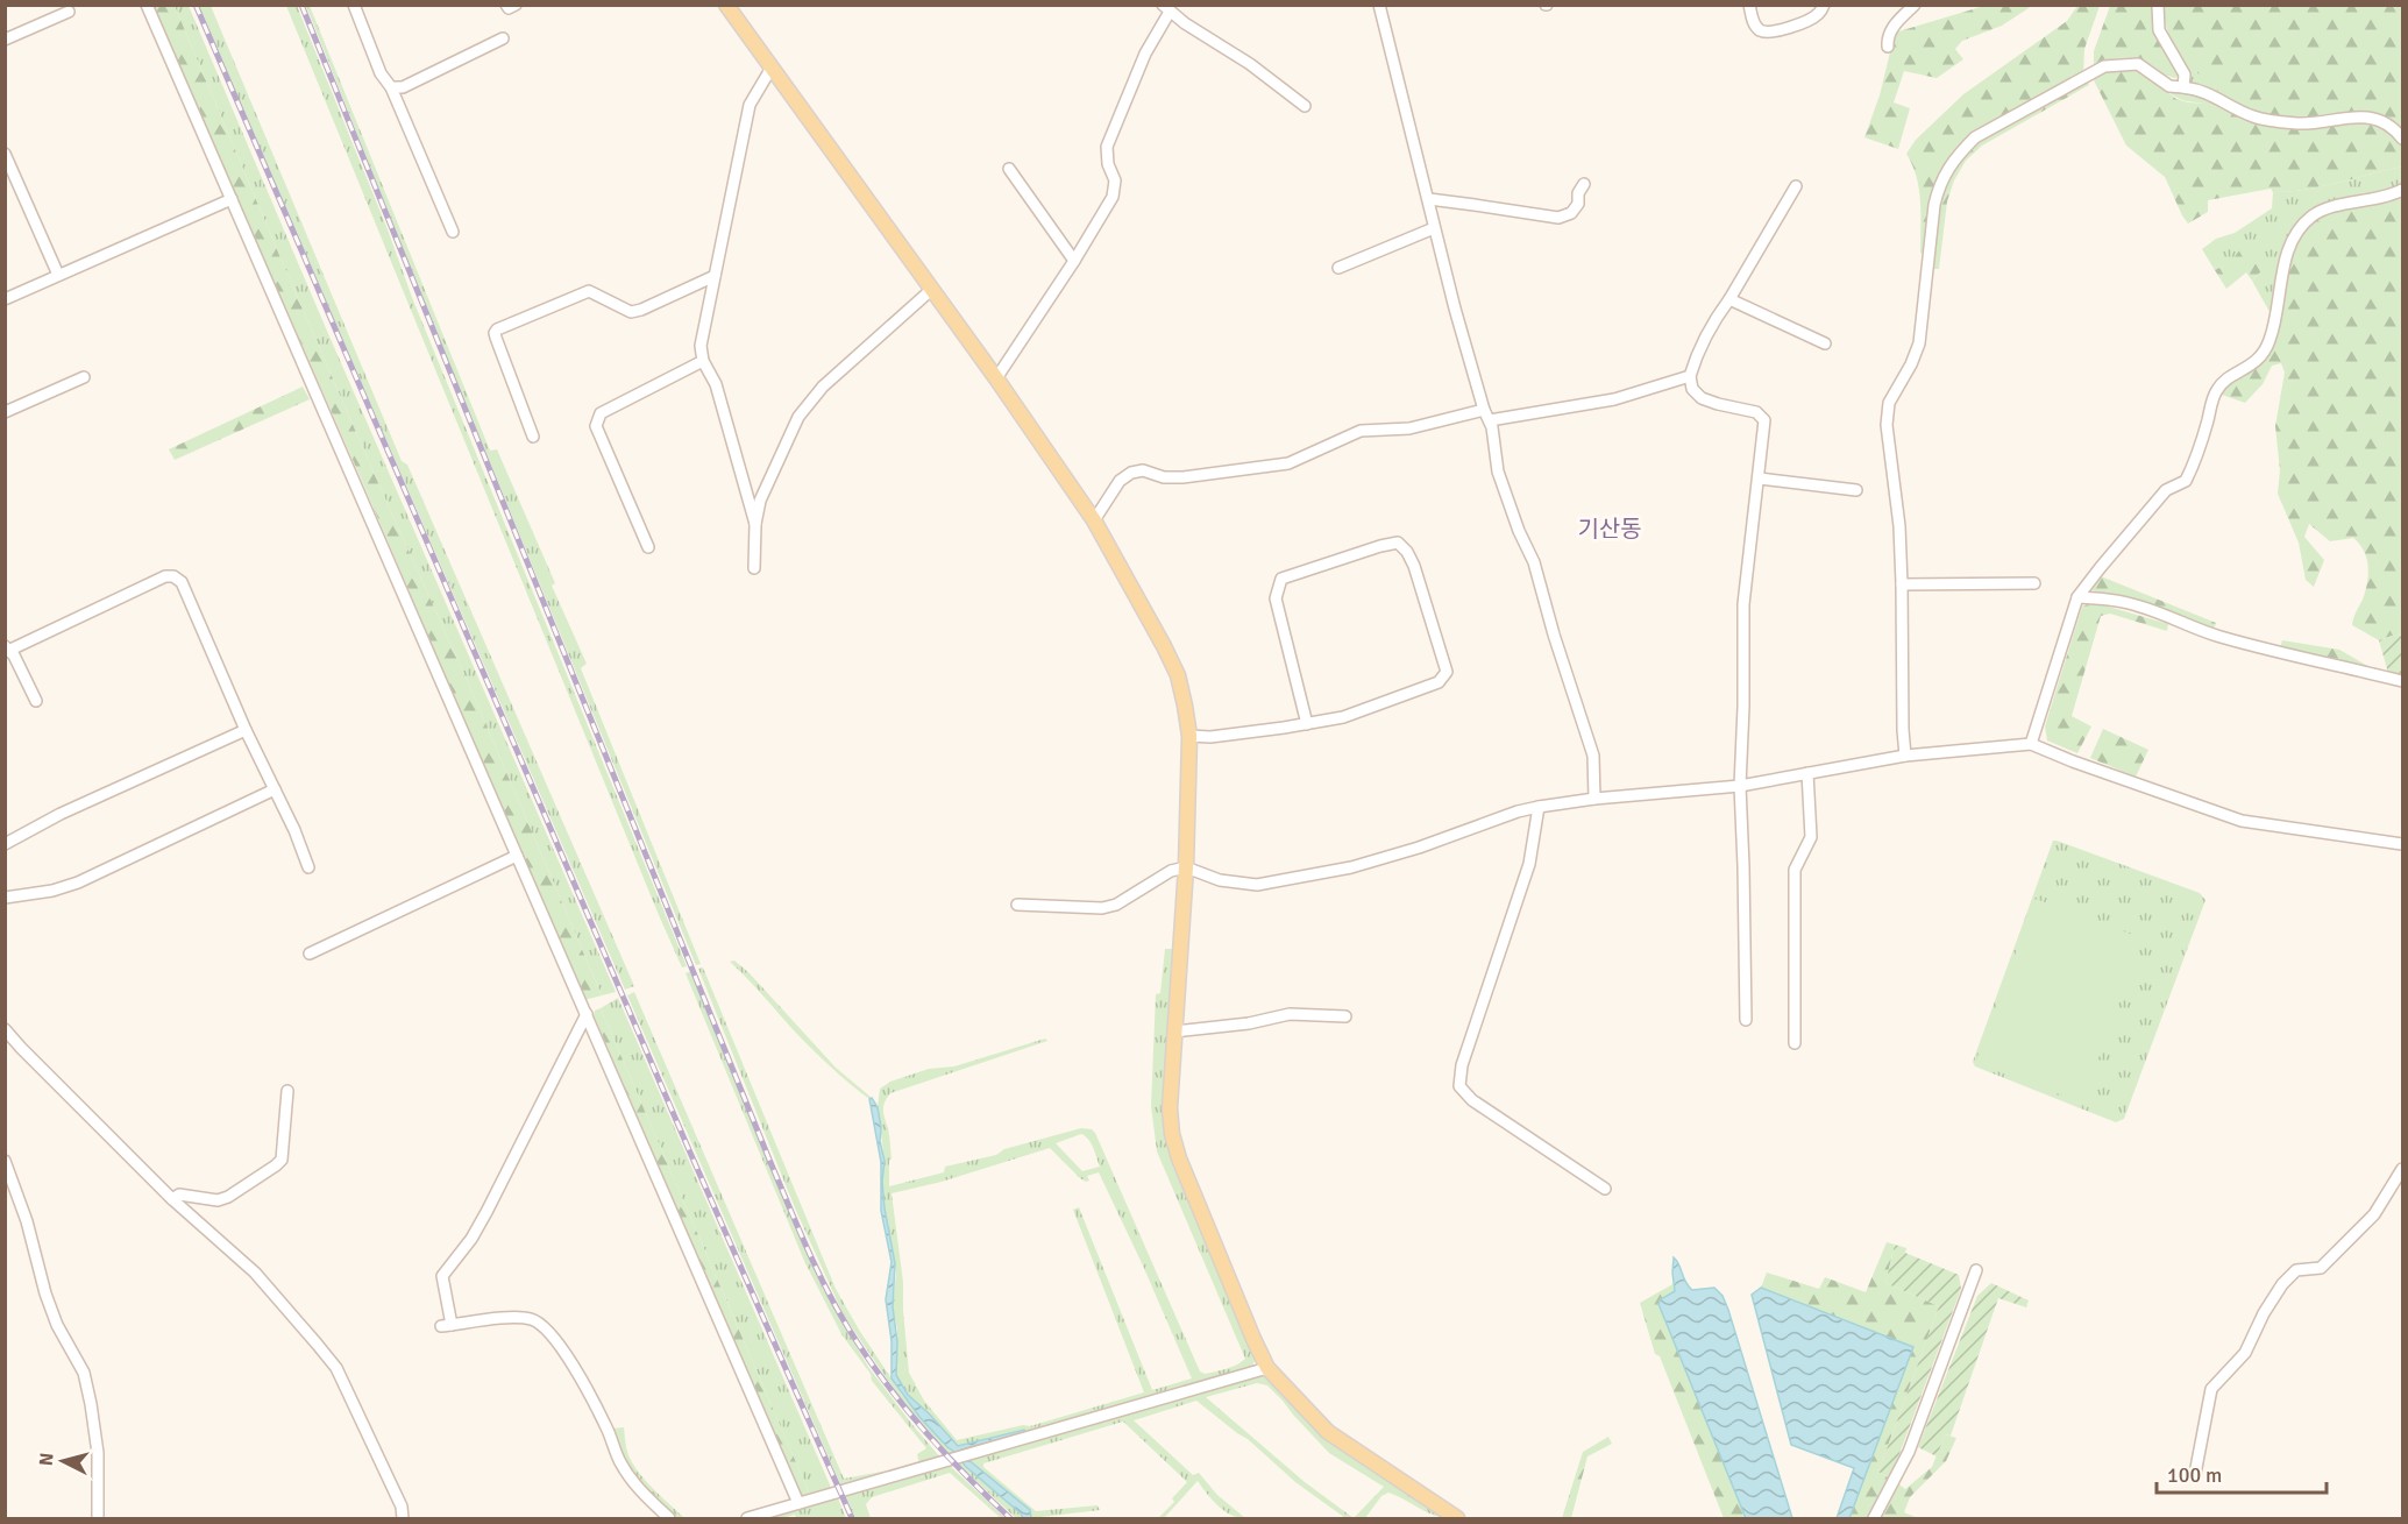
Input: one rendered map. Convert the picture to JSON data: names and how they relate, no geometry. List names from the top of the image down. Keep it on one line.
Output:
{"districts":["기산동"],"scale_bar":"100 m","north":"left"}
